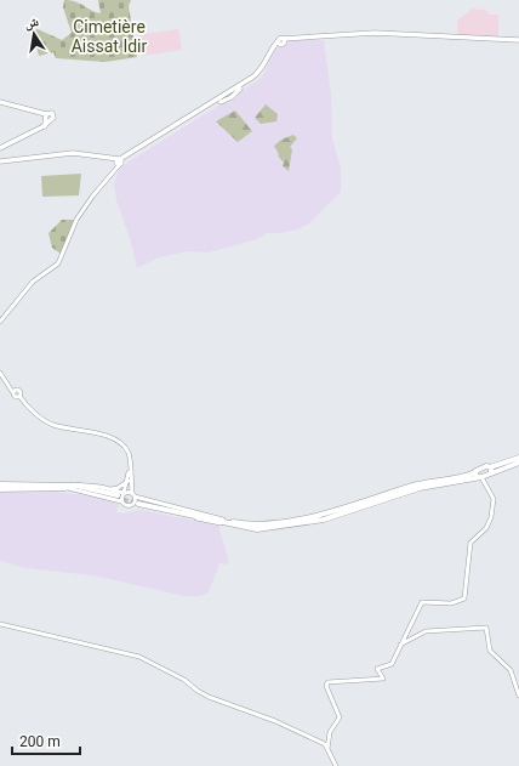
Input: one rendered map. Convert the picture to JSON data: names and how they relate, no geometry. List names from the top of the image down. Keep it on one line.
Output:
{"parks":["Cimetière Aissat Idir"],"scale_bar":"200 m","north":"top"}
